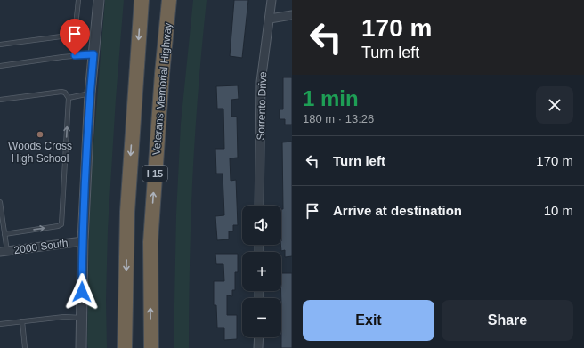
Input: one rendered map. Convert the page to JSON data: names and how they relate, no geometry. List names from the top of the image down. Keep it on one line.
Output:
{"streets":{"highway":["Veterans Memorial Highway","I 15"],"street":["Sorrento Drive","2000 South"]},"places":["Woods Cross High School"],"page":{"turn":["170 m","Turn left"],"heading":["1 min","180 m · 13:26"],"list":[{"name":"Turn left","value":"170 m"},{"name":"Arrive at destination","value":"10 m"}],"map_buttons":["+","−"],"buttons":["Exit","Share"]}}
